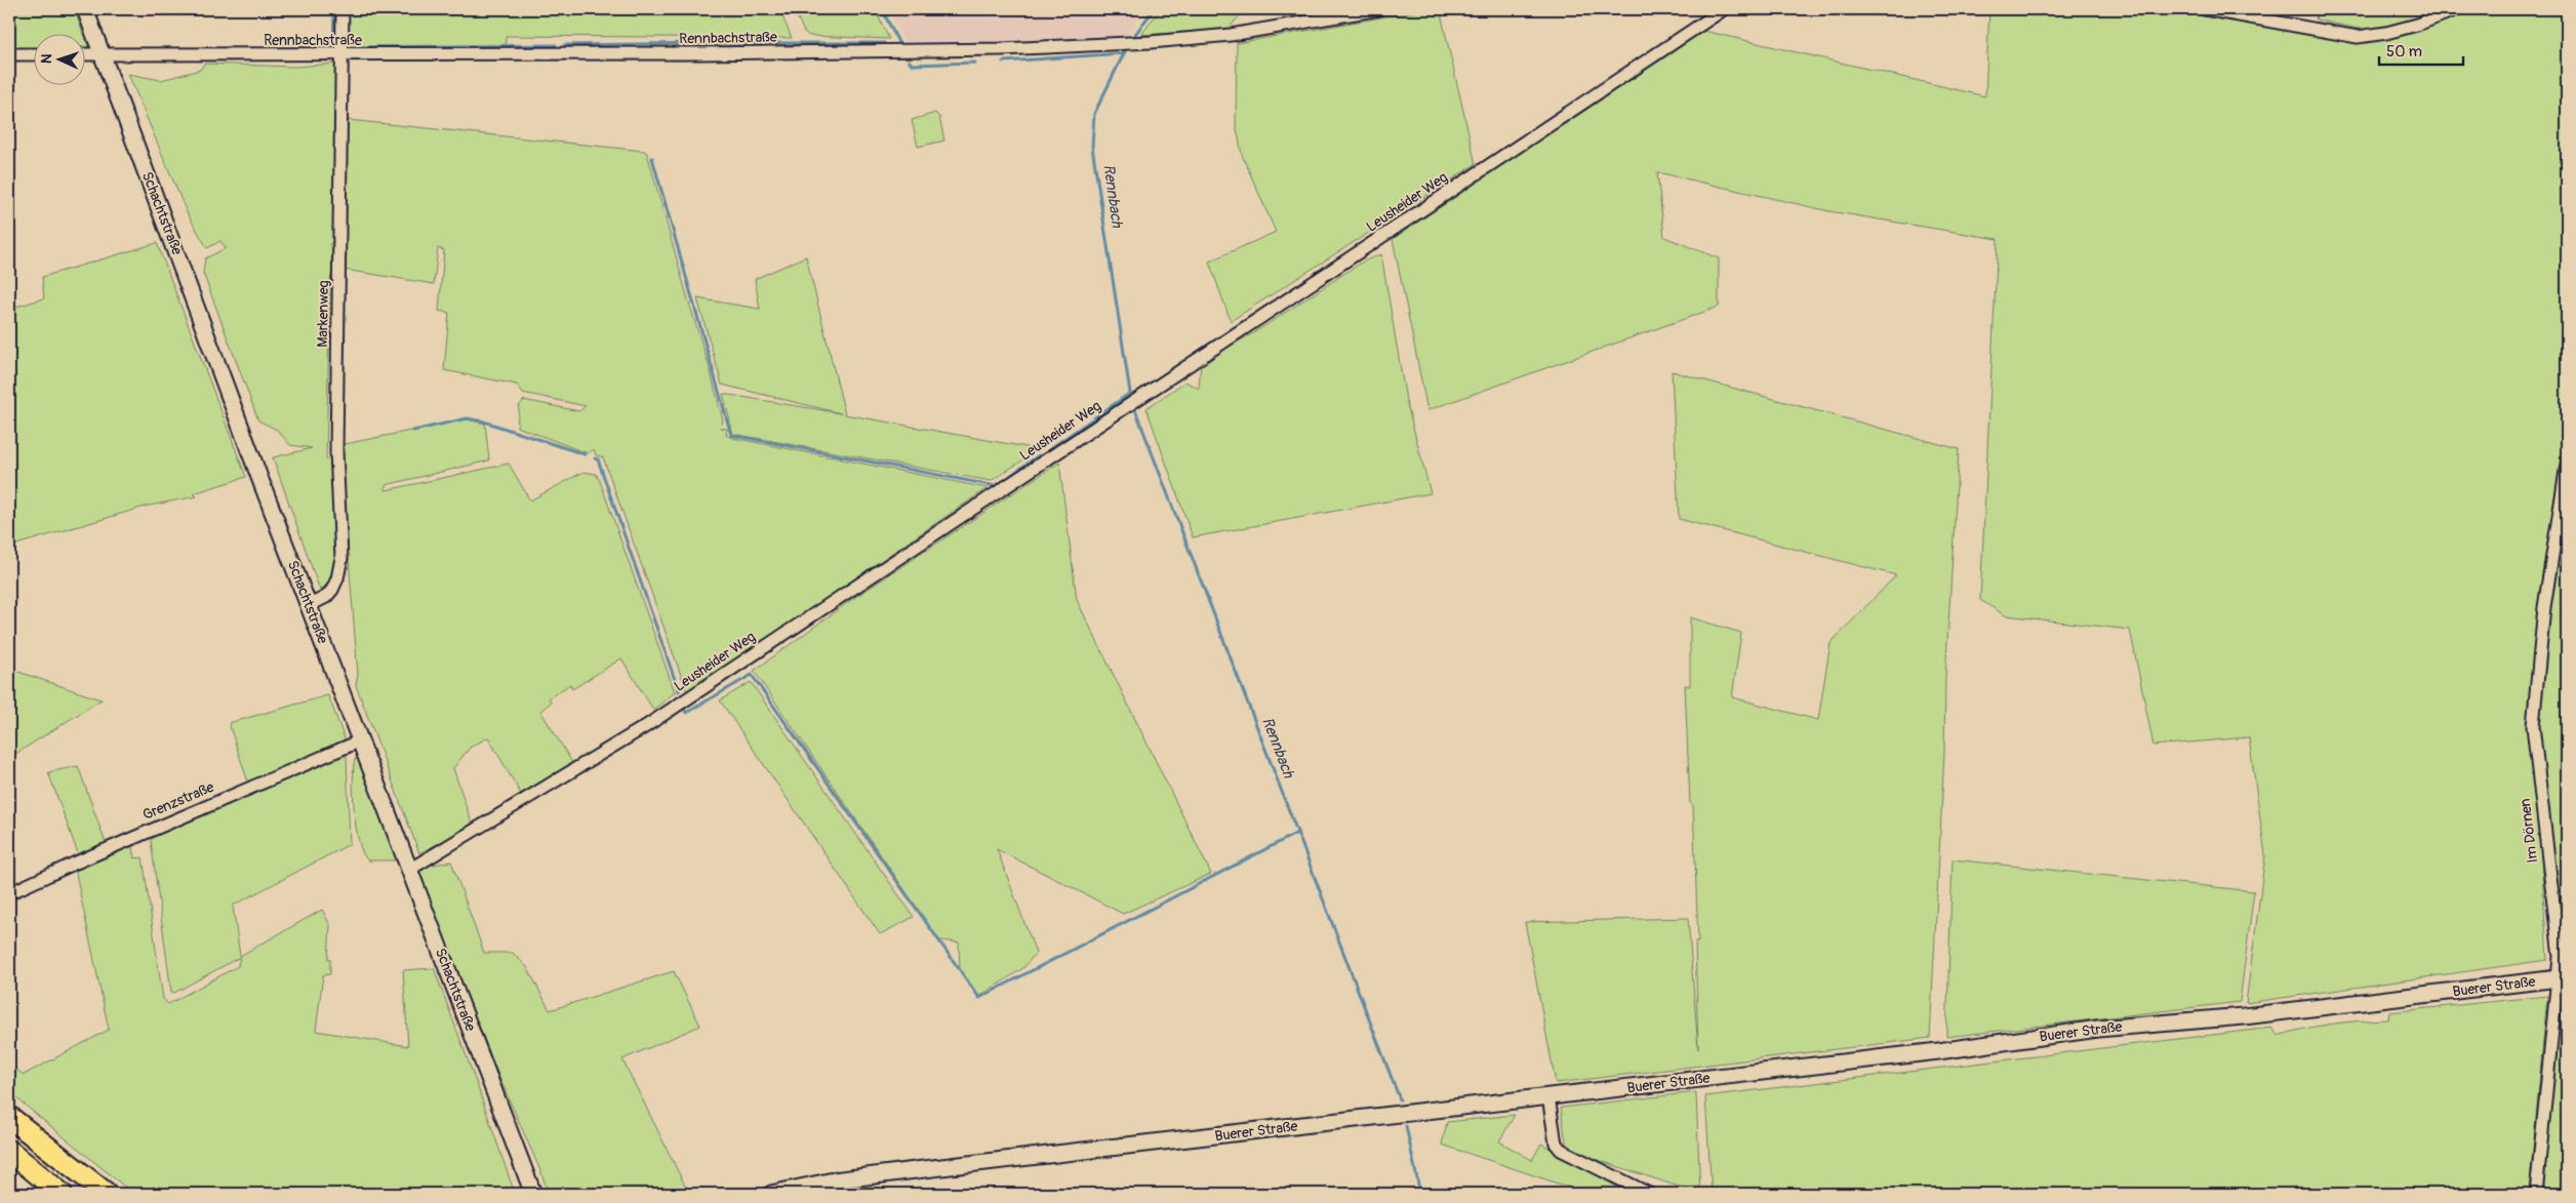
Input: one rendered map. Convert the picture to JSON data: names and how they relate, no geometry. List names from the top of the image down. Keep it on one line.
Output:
{"streets":{"main road":["Schachtstraße","Buerer Straße"],"street":["Rennbachstraße","Leusheider Weg","Markenweg","Grenzstraße","Im Dörnen"]},"crossings":[["Rennbachstraße","Schachtstraße"],["Rennbachstraße","Markenweg"],["Leusheider Weg","Schachtstraße"],["Schachtstraße","Markenweg"],["Schachtstraße","Grenzstraße"],["Im Dörnen","Buerer Straße"]],"water":["Rennbach"],"scale_bar":"50 m","north":"left"}
